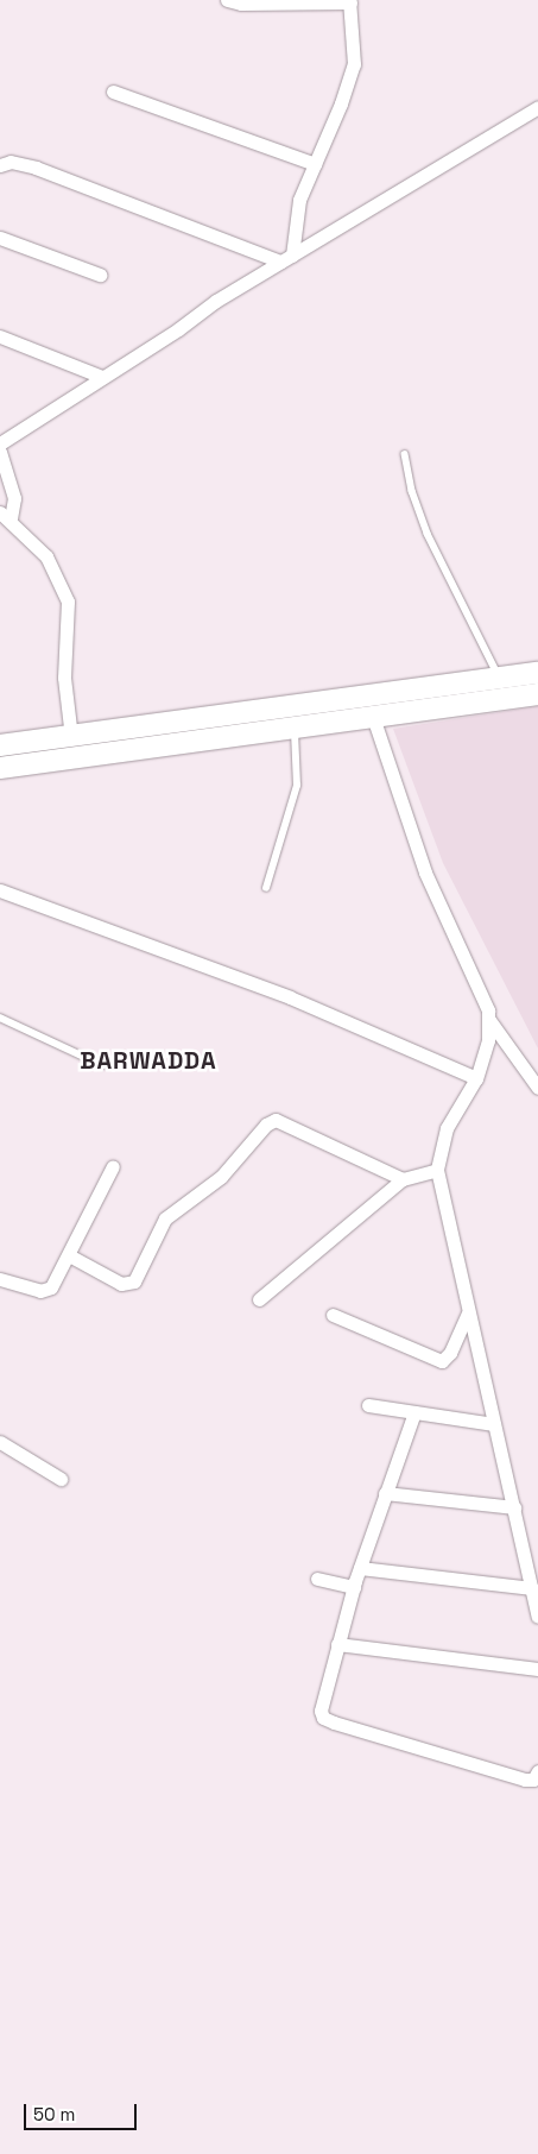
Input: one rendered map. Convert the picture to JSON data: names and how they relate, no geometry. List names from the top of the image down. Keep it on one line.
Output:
{"districts":["BARWADDA"],"scale_bar":"50 m"}
